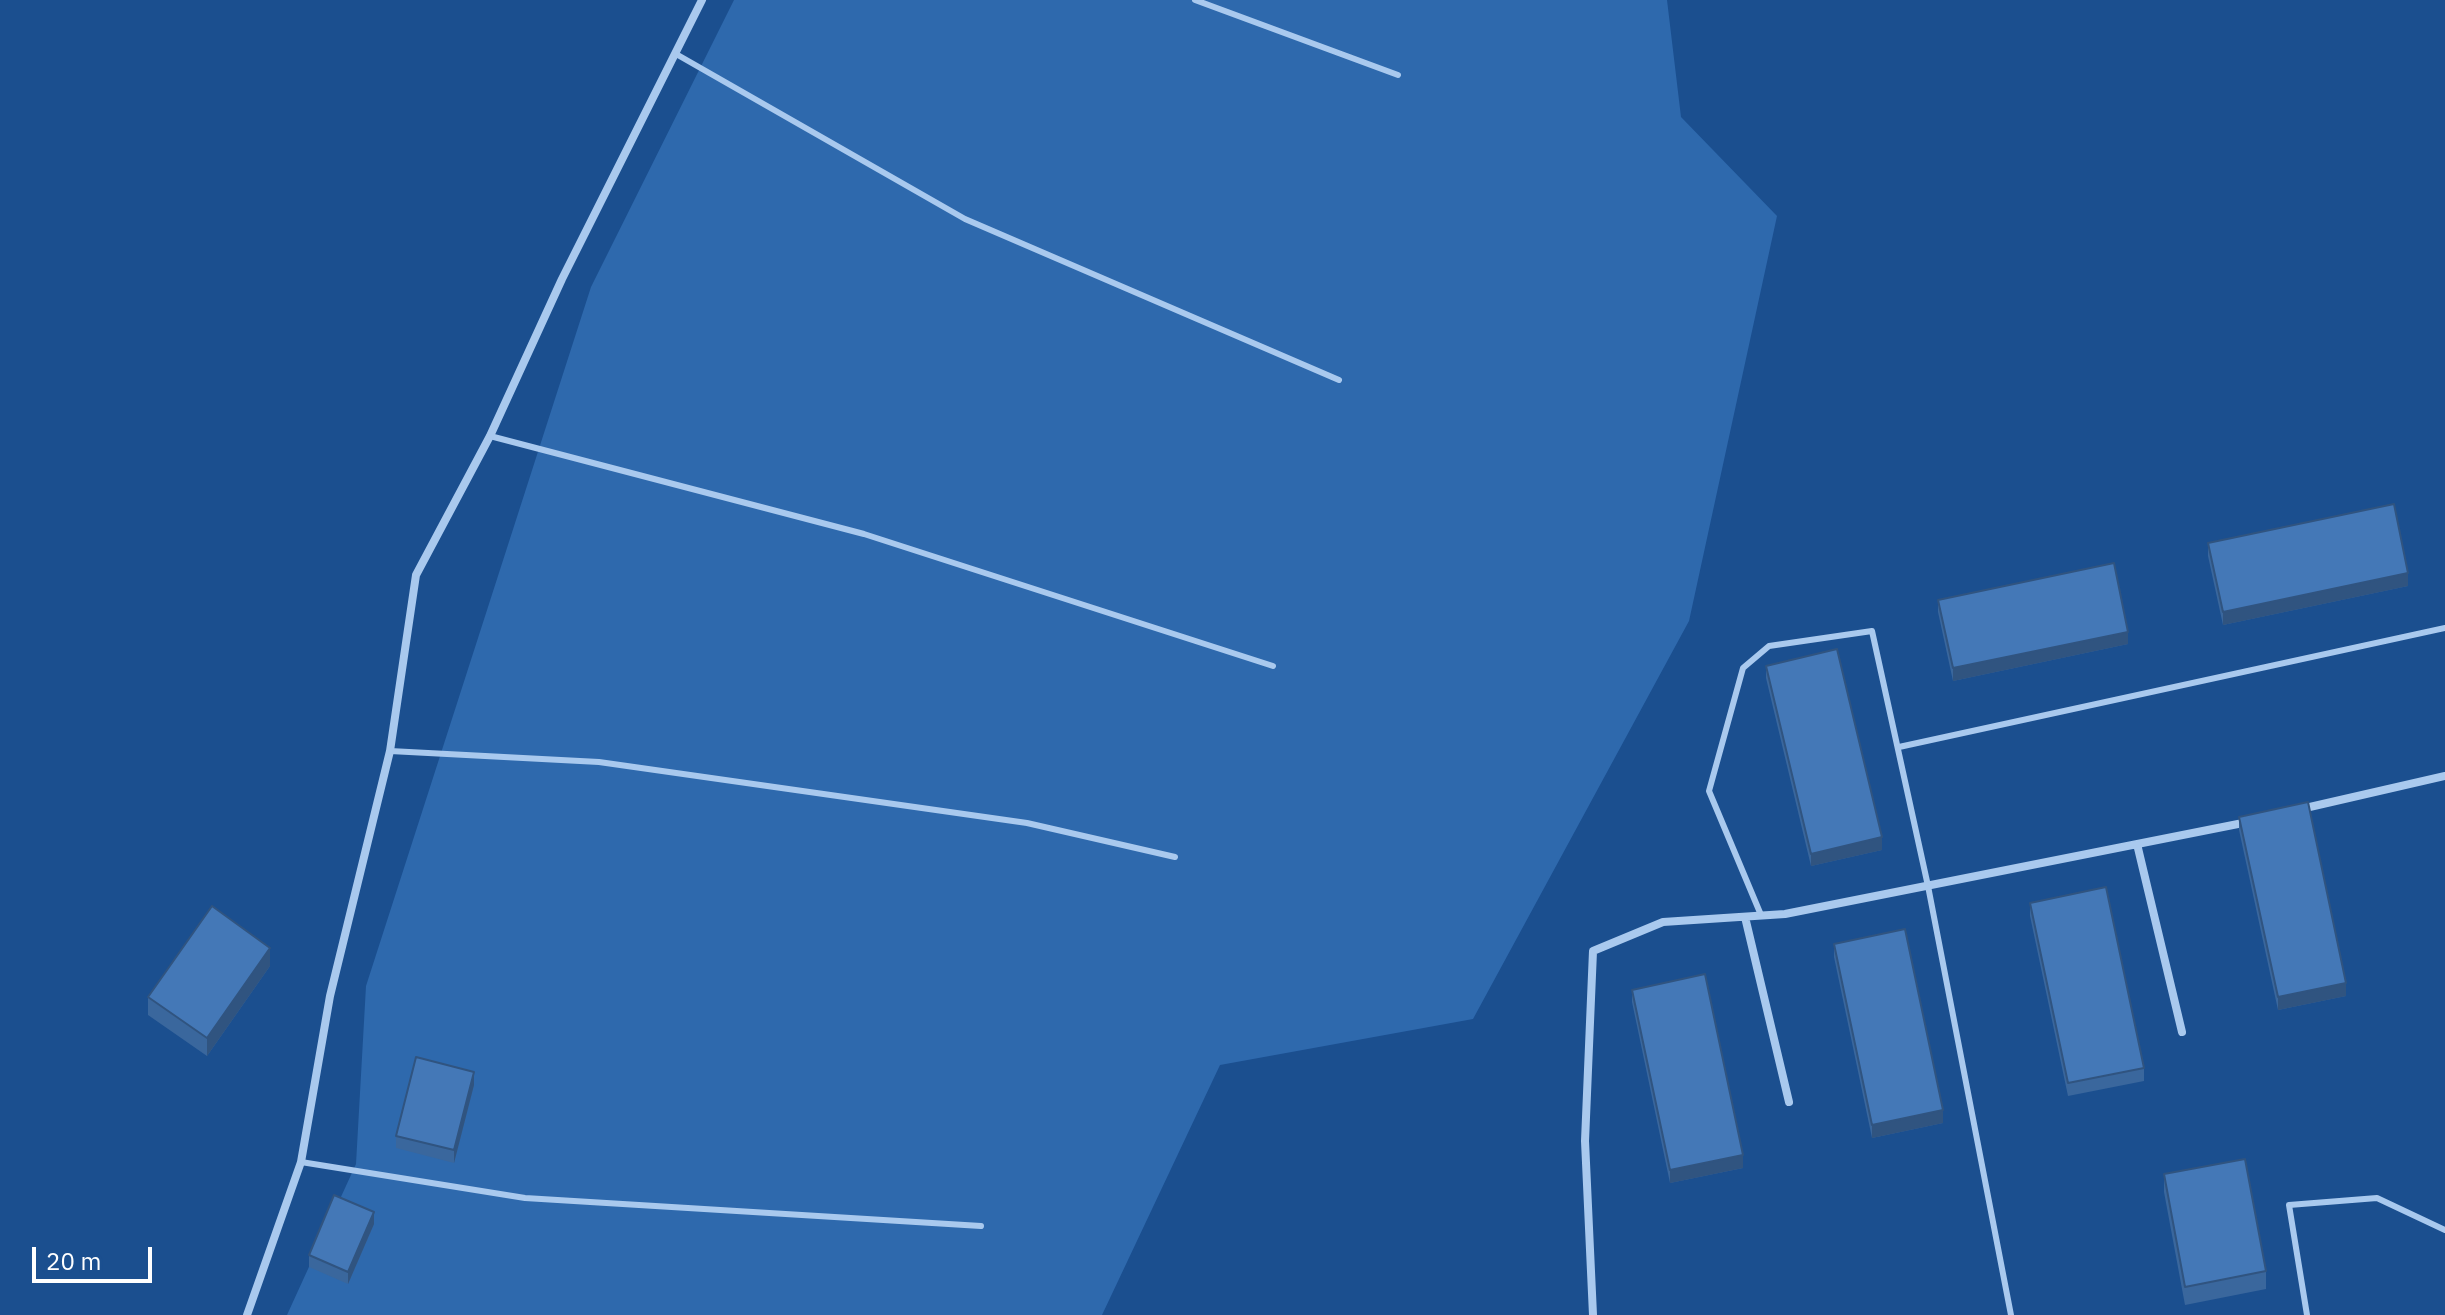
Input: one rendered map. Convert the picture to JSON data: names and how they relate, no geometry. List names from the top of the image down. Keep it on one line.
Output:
{"scale_bar":"20 m"}
